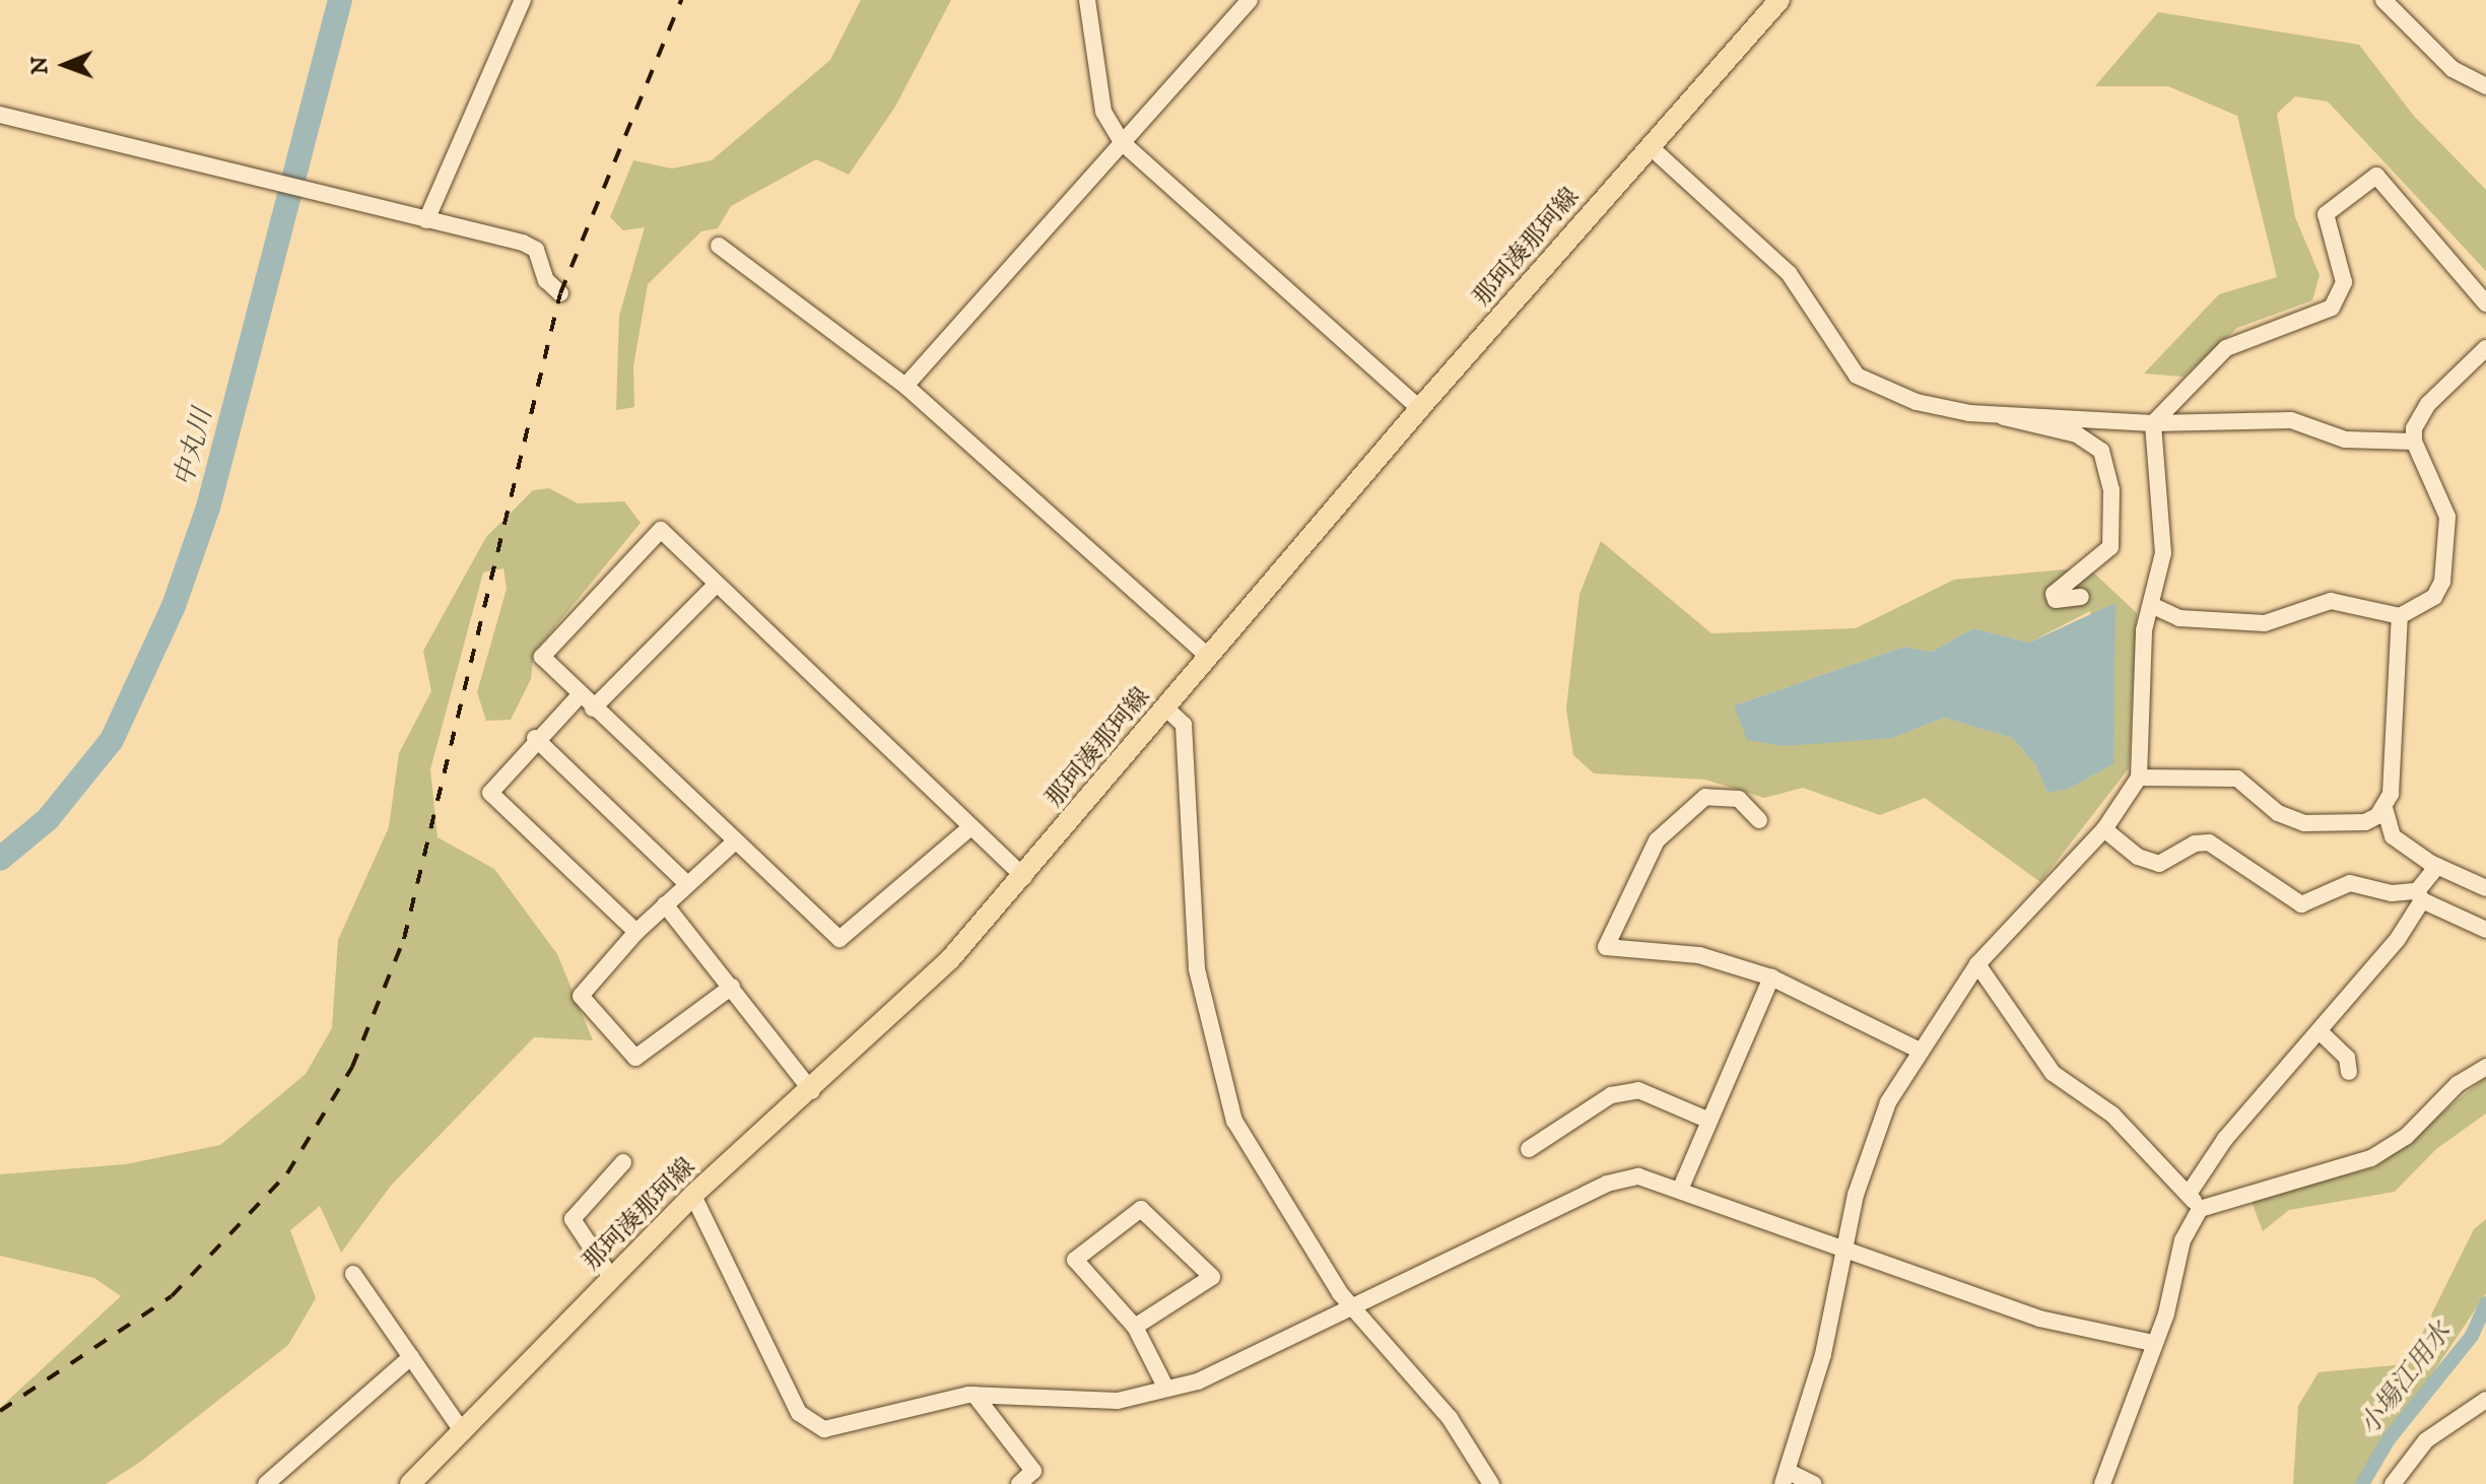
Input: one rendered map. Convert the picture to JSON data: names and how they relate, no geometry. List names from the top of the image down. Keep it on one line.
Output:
{"streets":{"main road":["那珂湊那珂線"]},"water":["中丸川","小場江用水"],"north":"left"}
